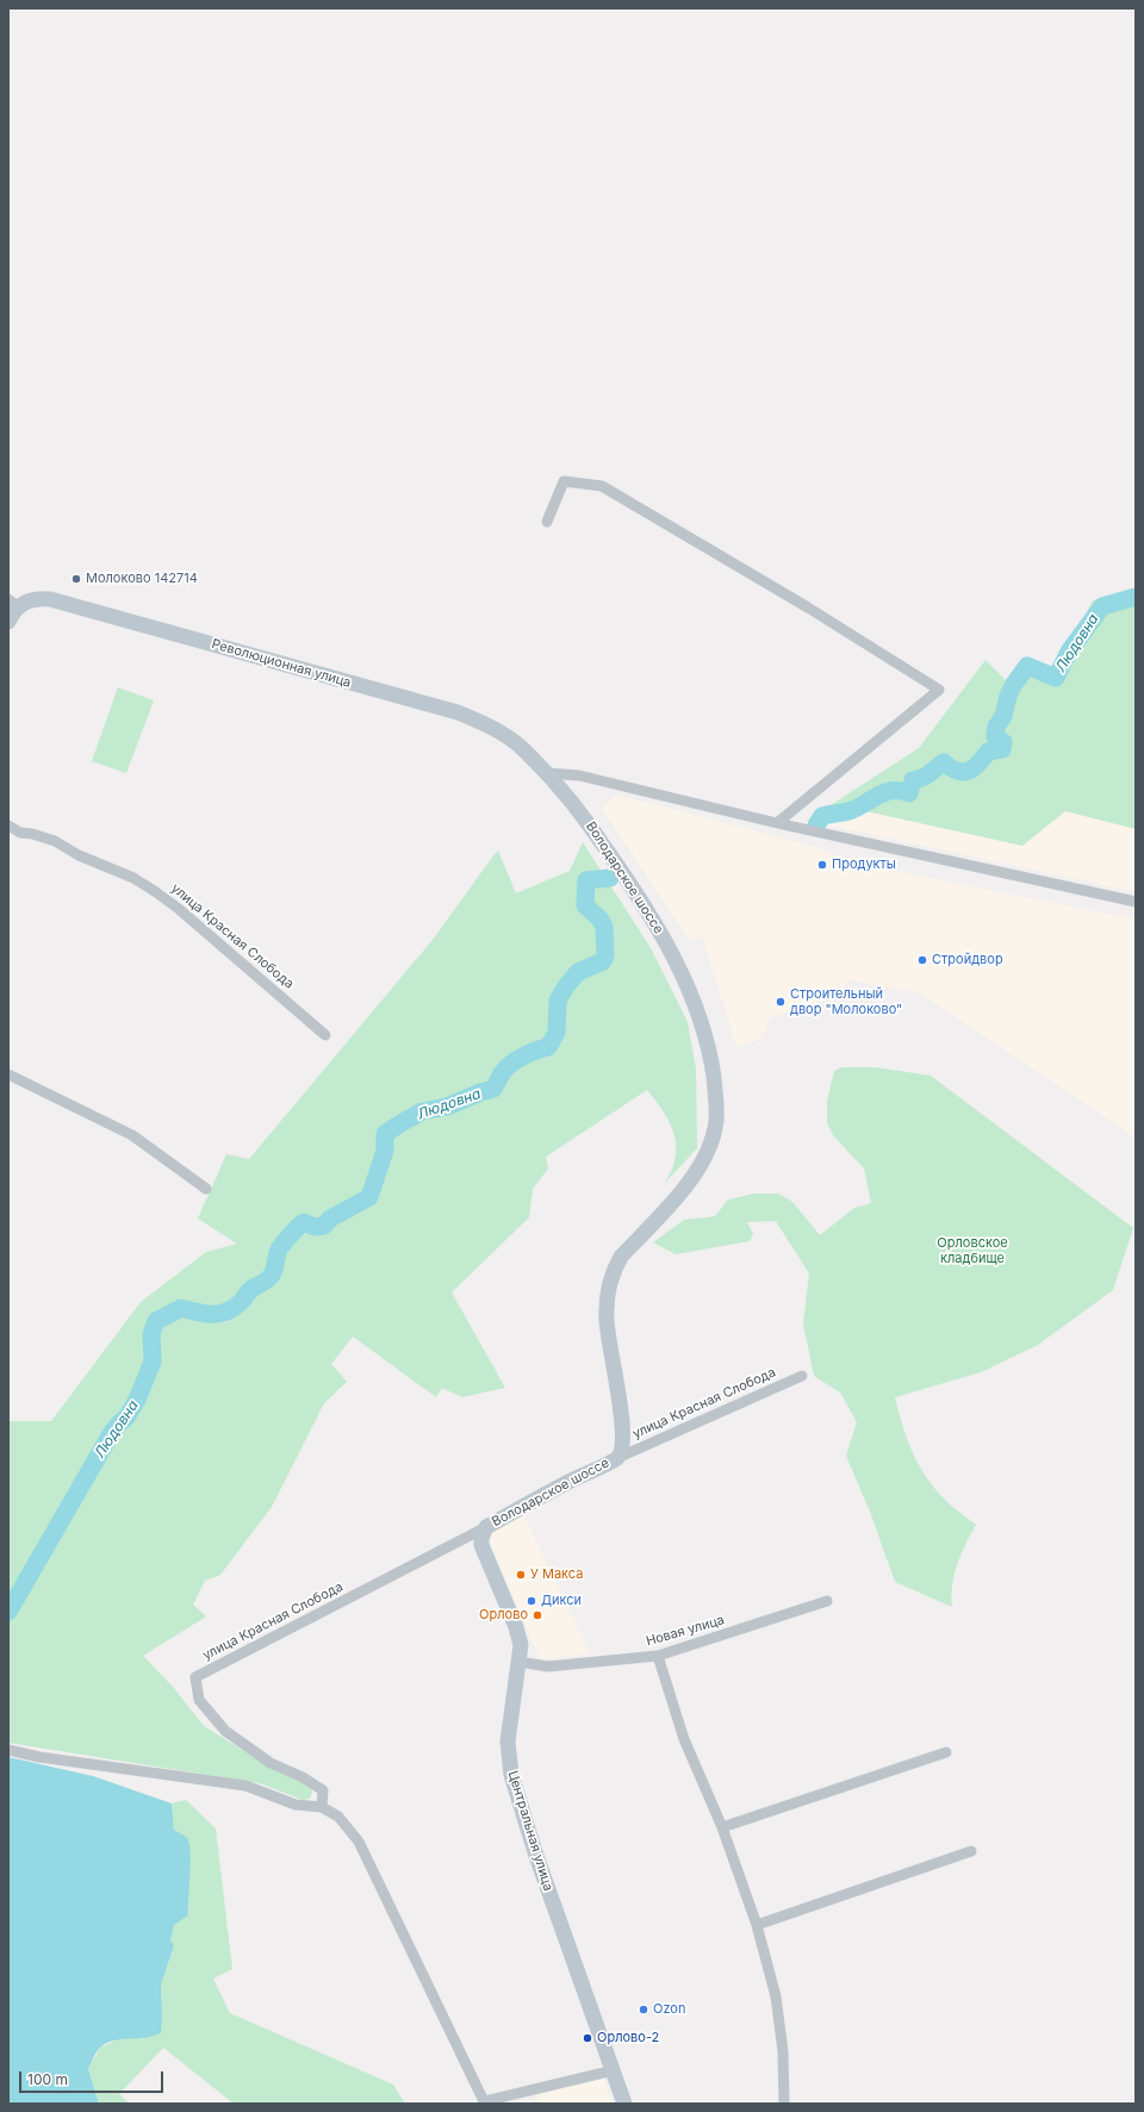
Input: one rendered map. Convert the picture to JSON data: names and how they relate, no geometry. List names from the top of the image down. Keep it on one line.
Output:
{"streets":{"main road":["Революционная улица","Володарское шоссе","Центральная улица"],"street":["улица Красная Слобода","Новая улица"]},"crossings":[["Революционная улица","Володарское шоссе"],["Володарское шоссе","улица Красная Слобода"],["Володарское шоссе","Центральная улица"],["улица Красная Слобода","Центральная улица"],["Новая улица","Центральная улица"]],"water":["Людовна"],"parks":["Орловское кладбище"],"places":["Молоково 142714","Продукты","Стройдвор","Строительный двор \"Молоково\"","У Макса","Дикси","Орлово","Ozon","Орлово-2"],"scale_bar":"100 m"}
